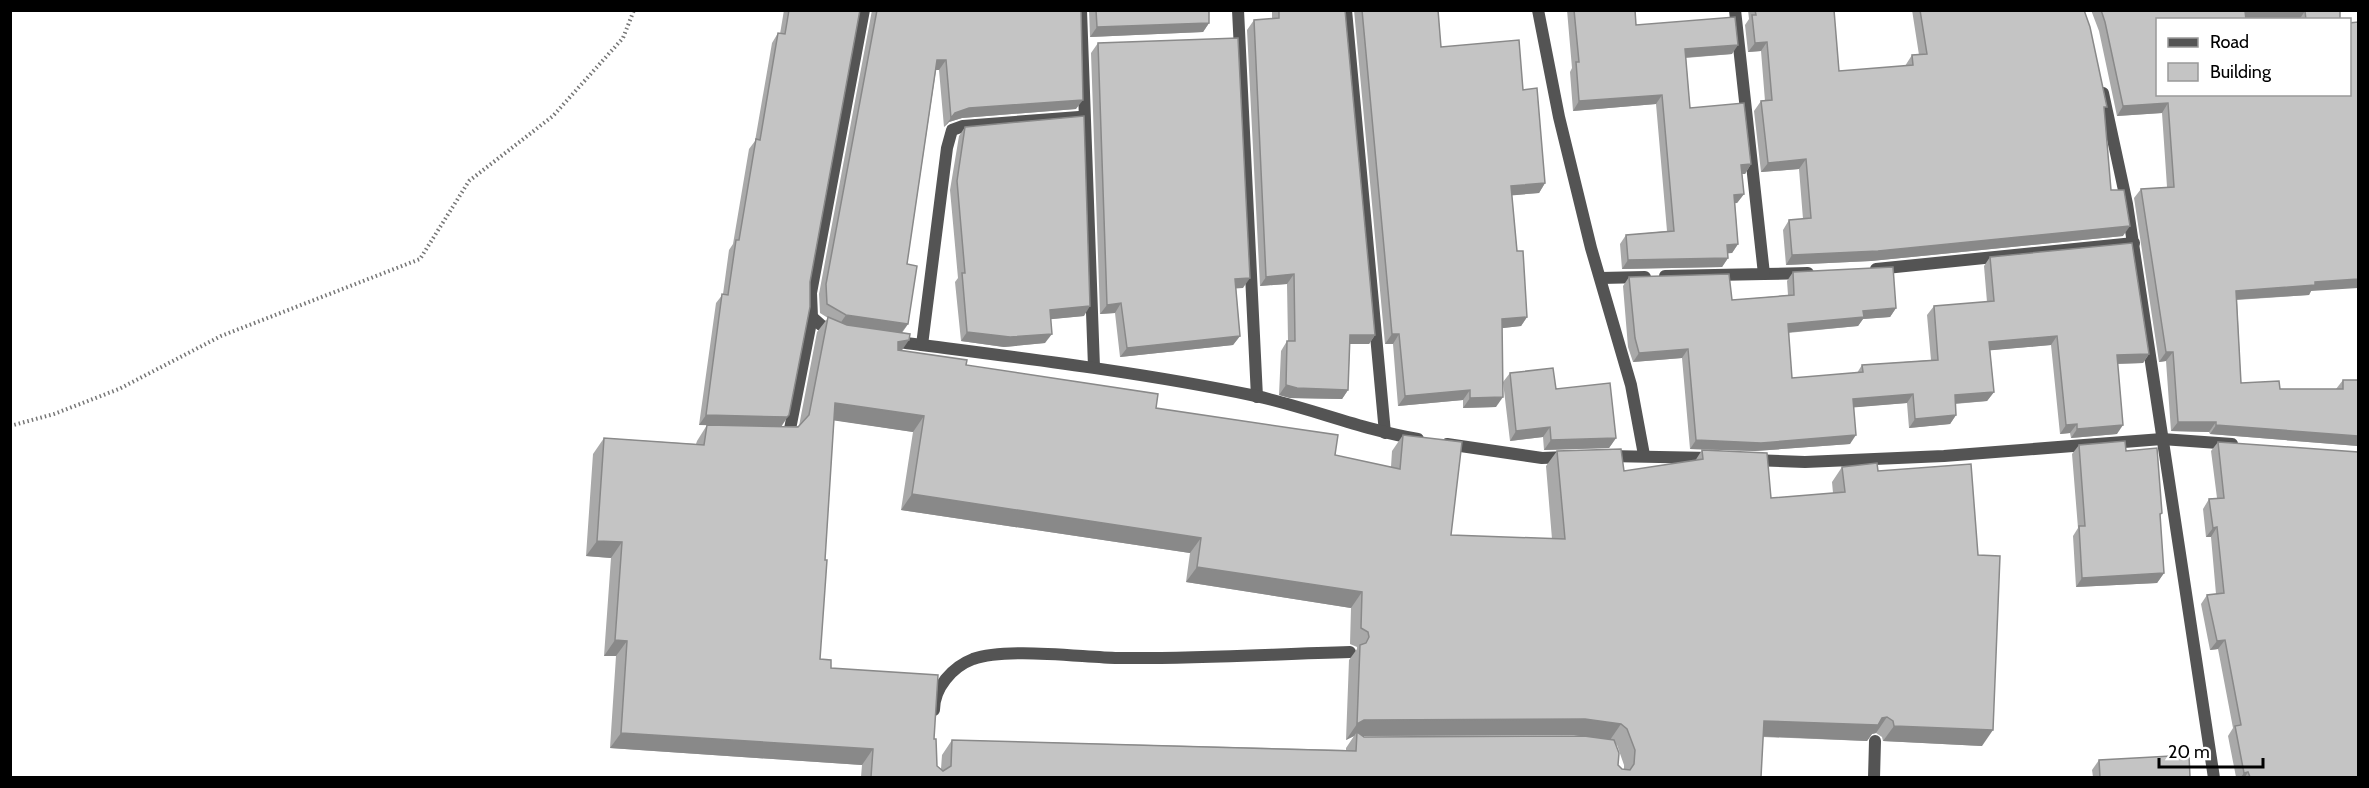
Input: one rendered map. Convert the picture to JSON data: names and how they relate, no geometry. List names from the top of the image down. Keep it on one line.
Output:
{"legend":["Road","Building"],"scale_bar":"20 m"}
